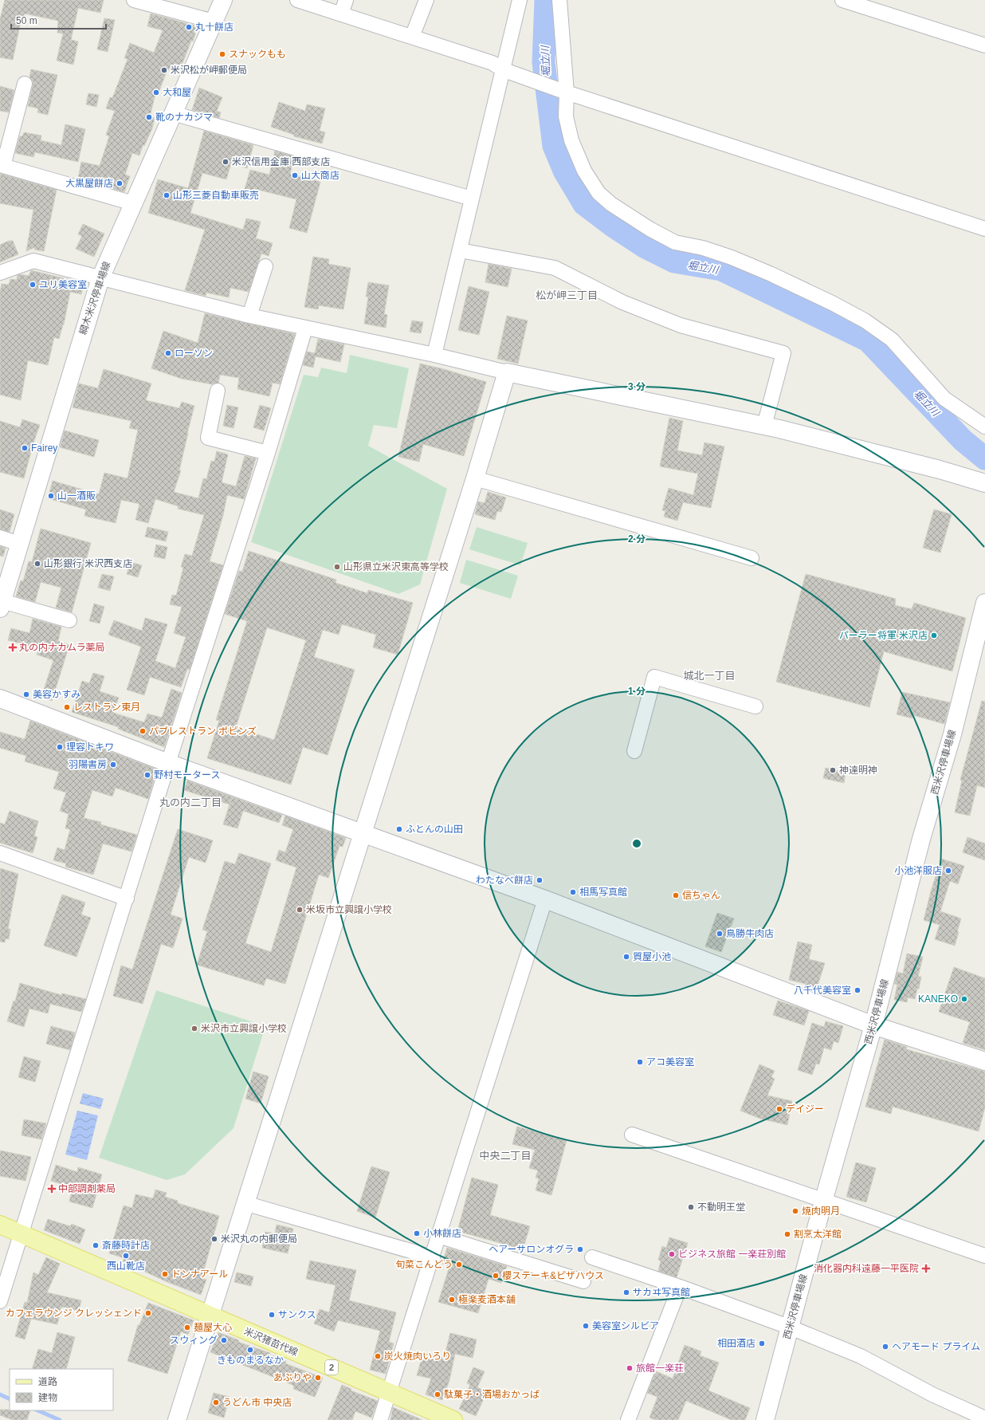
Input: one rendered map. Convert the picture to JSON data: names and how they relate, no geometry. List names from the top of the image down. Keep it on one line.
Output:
{"streets":{"main road":["米沢猪苗代線","2"],"street":["綱木米沢停車場線","西米沢停車場線"]},"districts":["松が岬三丁目","城北一丁目","丸の内二丁目","中央二丁目"],"water":["堀立川"],"places":{"other":["丸十餅店","スナックもも","米沢松が岬郵便局","大和屋","靴のナカジマ","米沢信用金庫 西部支店","山大商店","大黒屋餅店","山形三菱自動車販売","ユリ美容室","ローソン","Fairey","山一酒販","山形銀行 米沢西支店","山形県立米沢東高等学校","パーラー将軍 米沢店","美容かすみ","レストラン東月","パブレストラン ポピンズ","理容トキワ","羽陽書房","神達明神","野村モータース","ふとんの山田","小池洋服店","わたなべ餅店","相馬写真館","信ちゃん","米坂市立興譲小学校","鳥勝牛肉店","質屋小池","八千代美容室","KANEKO","米沢市立興譲小学校","アコ美容室","デイジー","不動明王堂","焼肉明月","小林餅店","割烹太洋館","米沢丸の内郵便局","斎藤時計店","ヘアーサロンオグラ","ビジネス旅館 一楽荘別館","西山靴店","旬菜こんどう","ドンナアール","櫻ステーキ&ピザハウス","サカヰ写真館","極楽麦酒本舗","カフェラウンジ クレッシェンド","サンクス","美容室シルビア","麺屋大心","スウィング","相田酒店","ヘアモード プライム","きものまるなか","炭火焼肉いろり","旅館一楽荘","あぶりや","駄菓子・酒場おかっぱ","うどん市 中央店"],"health":["丸の内ナカムラ薬局","中部調剤薬局","消化器内科遠藤一平医院"]},"legend":["道路","建物"],"scale_bar":"50 m","rings":["3 分","2 分","1 分"]}
